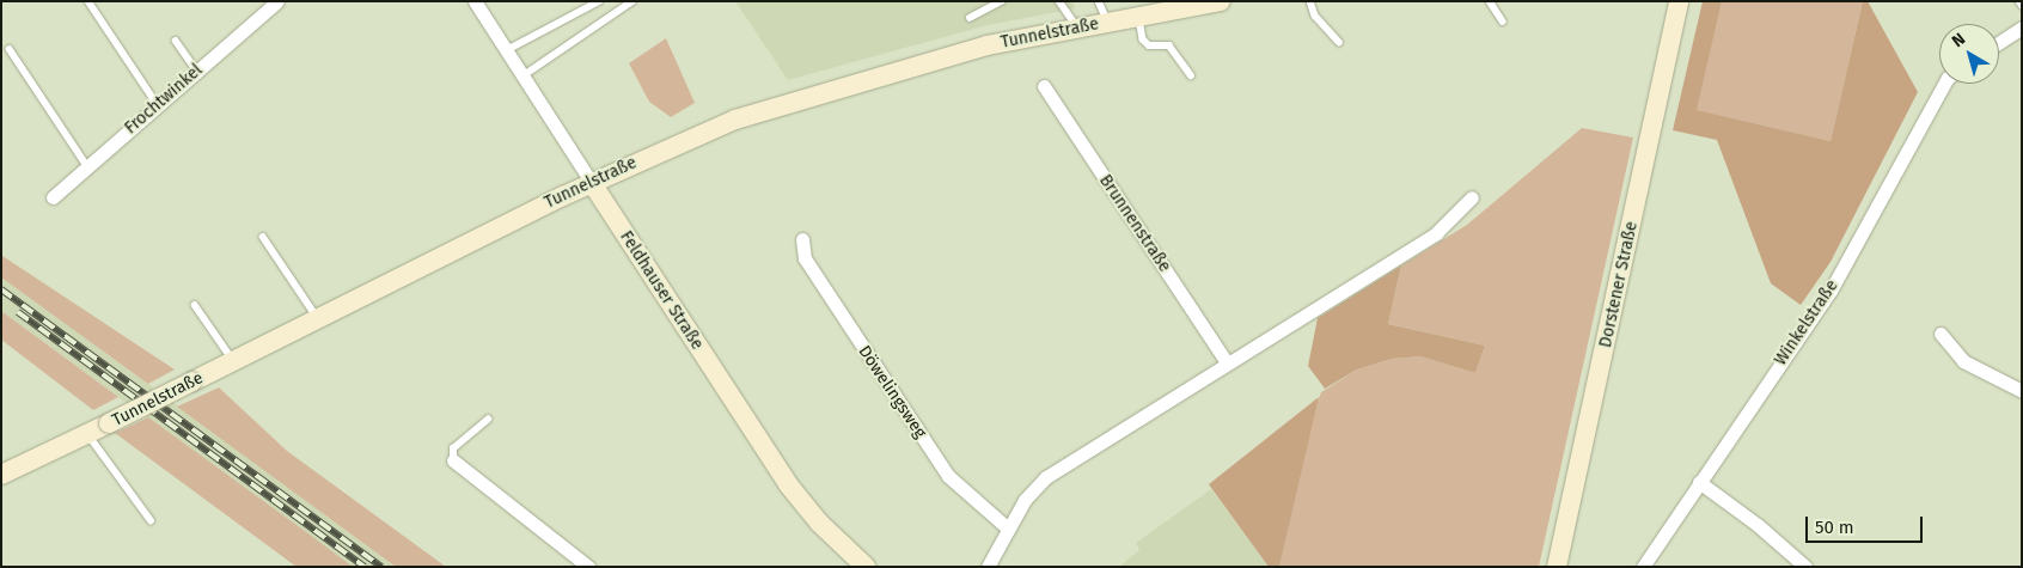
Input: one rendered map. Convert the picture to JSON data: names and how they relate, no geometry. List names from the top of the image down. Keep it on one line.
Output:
{"streets":{"street":["Tunnelstraße","Frochtwinkel","Brunnenstraße","Dorstener Straße","Feldhauser Straße","Winkelstraße","Döwelingsweg"]},"crossings":[["Tunnelstraße","Feldhauser Straße"]],"scale_bar":"50 m","north":"top left"}
